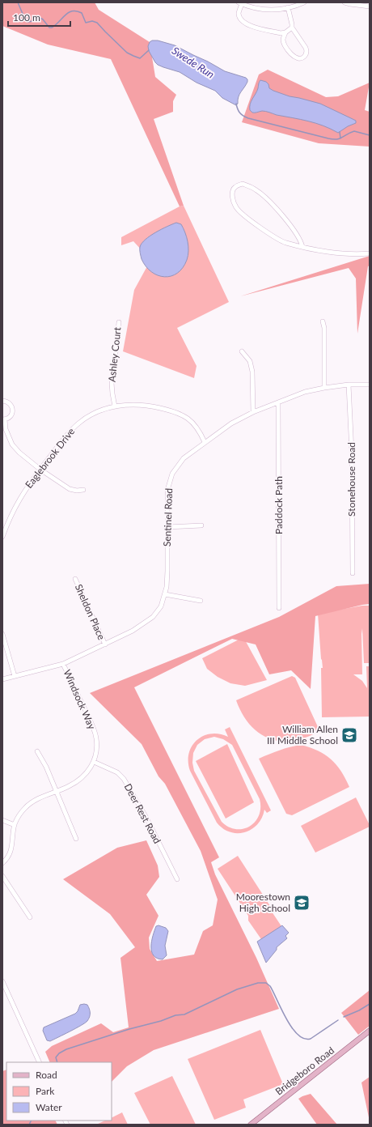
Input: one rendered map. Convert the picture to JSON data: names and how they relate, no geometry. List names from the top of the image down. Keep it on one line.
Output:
{"streets":{"main road":["Bridgeboro Road"],"street":["Ashley Court","Eaglebrook Drive","Stonehouse Road","Paddock Path","Sentinel Road","Sheldon Place","Windsock Way","Deer Rest Road"]},"crossings":[["Ashley Court","Eaglebrook Drive"],["Eaglebrook Drive","Sentinel Road"],["Stonehouse Road","Sentinel Road"],["Paddock Path","Sentinel Road"],["Sentinel Road","Sheldon Place"],["Sentinel Road","Windsock Way"],["Windsock Way","Deer Rest Road"]],"water":["Swede Run"],"places":{"school or university":["William Allen III Middle School","Moorestown High School"]},"legend":["Road","Park","Water"],"scale_bar":"100 m"}
